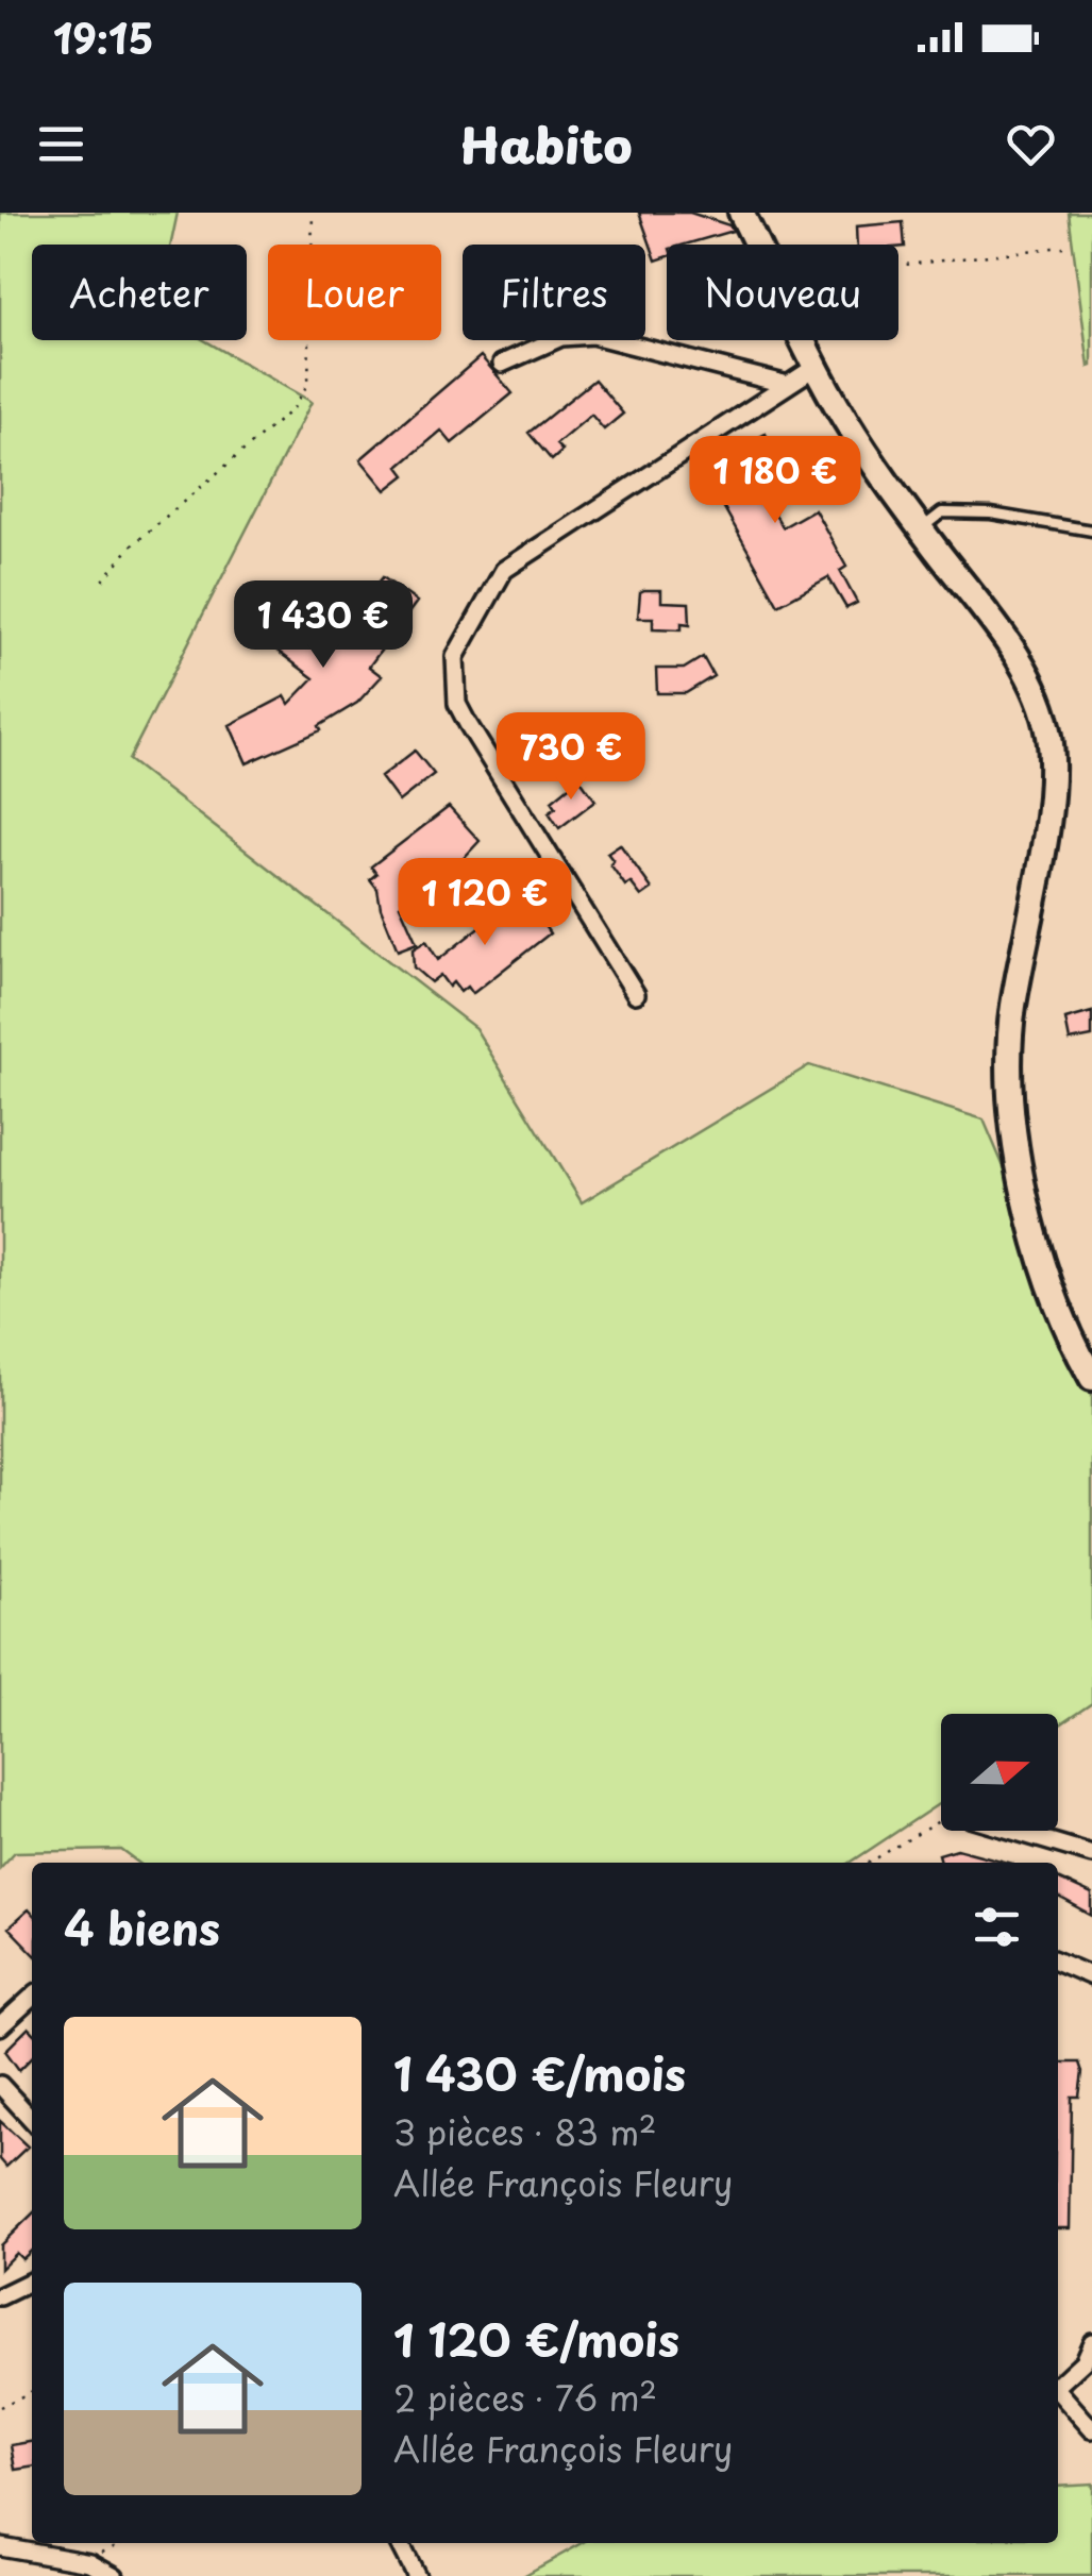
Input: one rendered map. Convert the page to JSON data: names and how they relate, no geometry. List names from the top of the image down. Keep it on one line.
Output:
{"north":"right","page":{"status":"19:15","header":"Habito","chip":["Acheter","Louer","Filtres","Nouveau"],"price":["1 180 €","1 430 €","730 €","1 120 €"],"heading":"4 biens","list":[{"name":"1 430 €/mois","note":"3 pièces · 83 m² · Allée François Fleury"},{"name":"1 120 €/mois","note":"2 pièces · 76 m² · Allée François Fleury"}]}}
